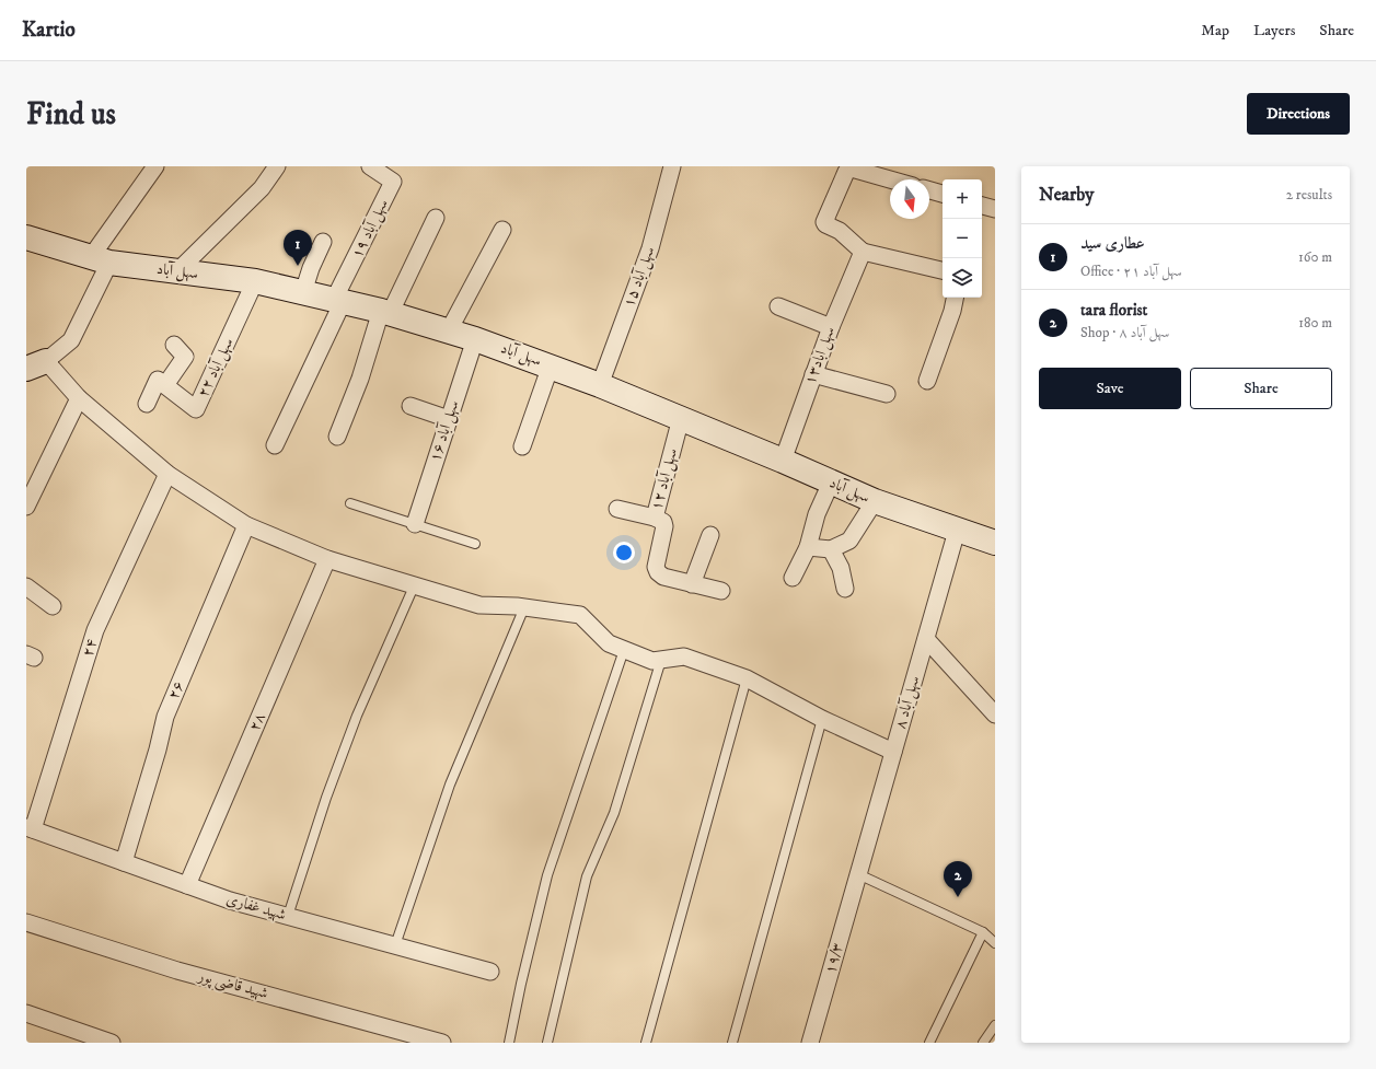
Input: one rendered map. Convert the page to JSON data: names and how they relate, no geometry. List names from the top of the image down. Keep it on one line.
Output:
{"streets":{"street":["سهل آباد ۱۹","سهل آباد","سهل آباد ۱۵","سهل اباد۱۳","سهل آباد ۲۲","سهل آباد ۱۶","سهل آباد ۱۲","۲۴","۲۶","سهل آباد ۸","۲۸","شهید غفاری","۱۹/۳","شهید قاضی پور"]},"crossings":[["سهل آباد ۱۹","سهل آباد"],["سهل آباد","سهل آباد ۱۵"],["سهل آباد","سهل اباد۱۳"],["سهل آباد","سهل آباد ۲۲"],["سهل آباد","سهل آباد ۱۶"],["سهل آباد","سهل آباد ۱۲"],["سهل آباد","سهل آباد ۸"],["۲۴","شهید غفاری"],["۲۶","شهید غفاری"],["سهل آباد ۸","۱۹/۳"],["۲۸","شهید غفاری"]],"north":"bottom","page":{"header":"Kartio","nav":["Map","Layers","Share"],"buttons":["Directions",["Save","Share"]],"title":"Find us","heading":["Nearby","2 results"],"map_buttons":["+","−"],"list":[{"mark":"1","name":"عطاری سید","note":"Office · سهل آباد ۲۱","value":"160 m"},{"mark":"2","name":"tara florist","note":"Shop · سهل آباد ۸","value":"180 m"}],"pins":["1","2"]}}
